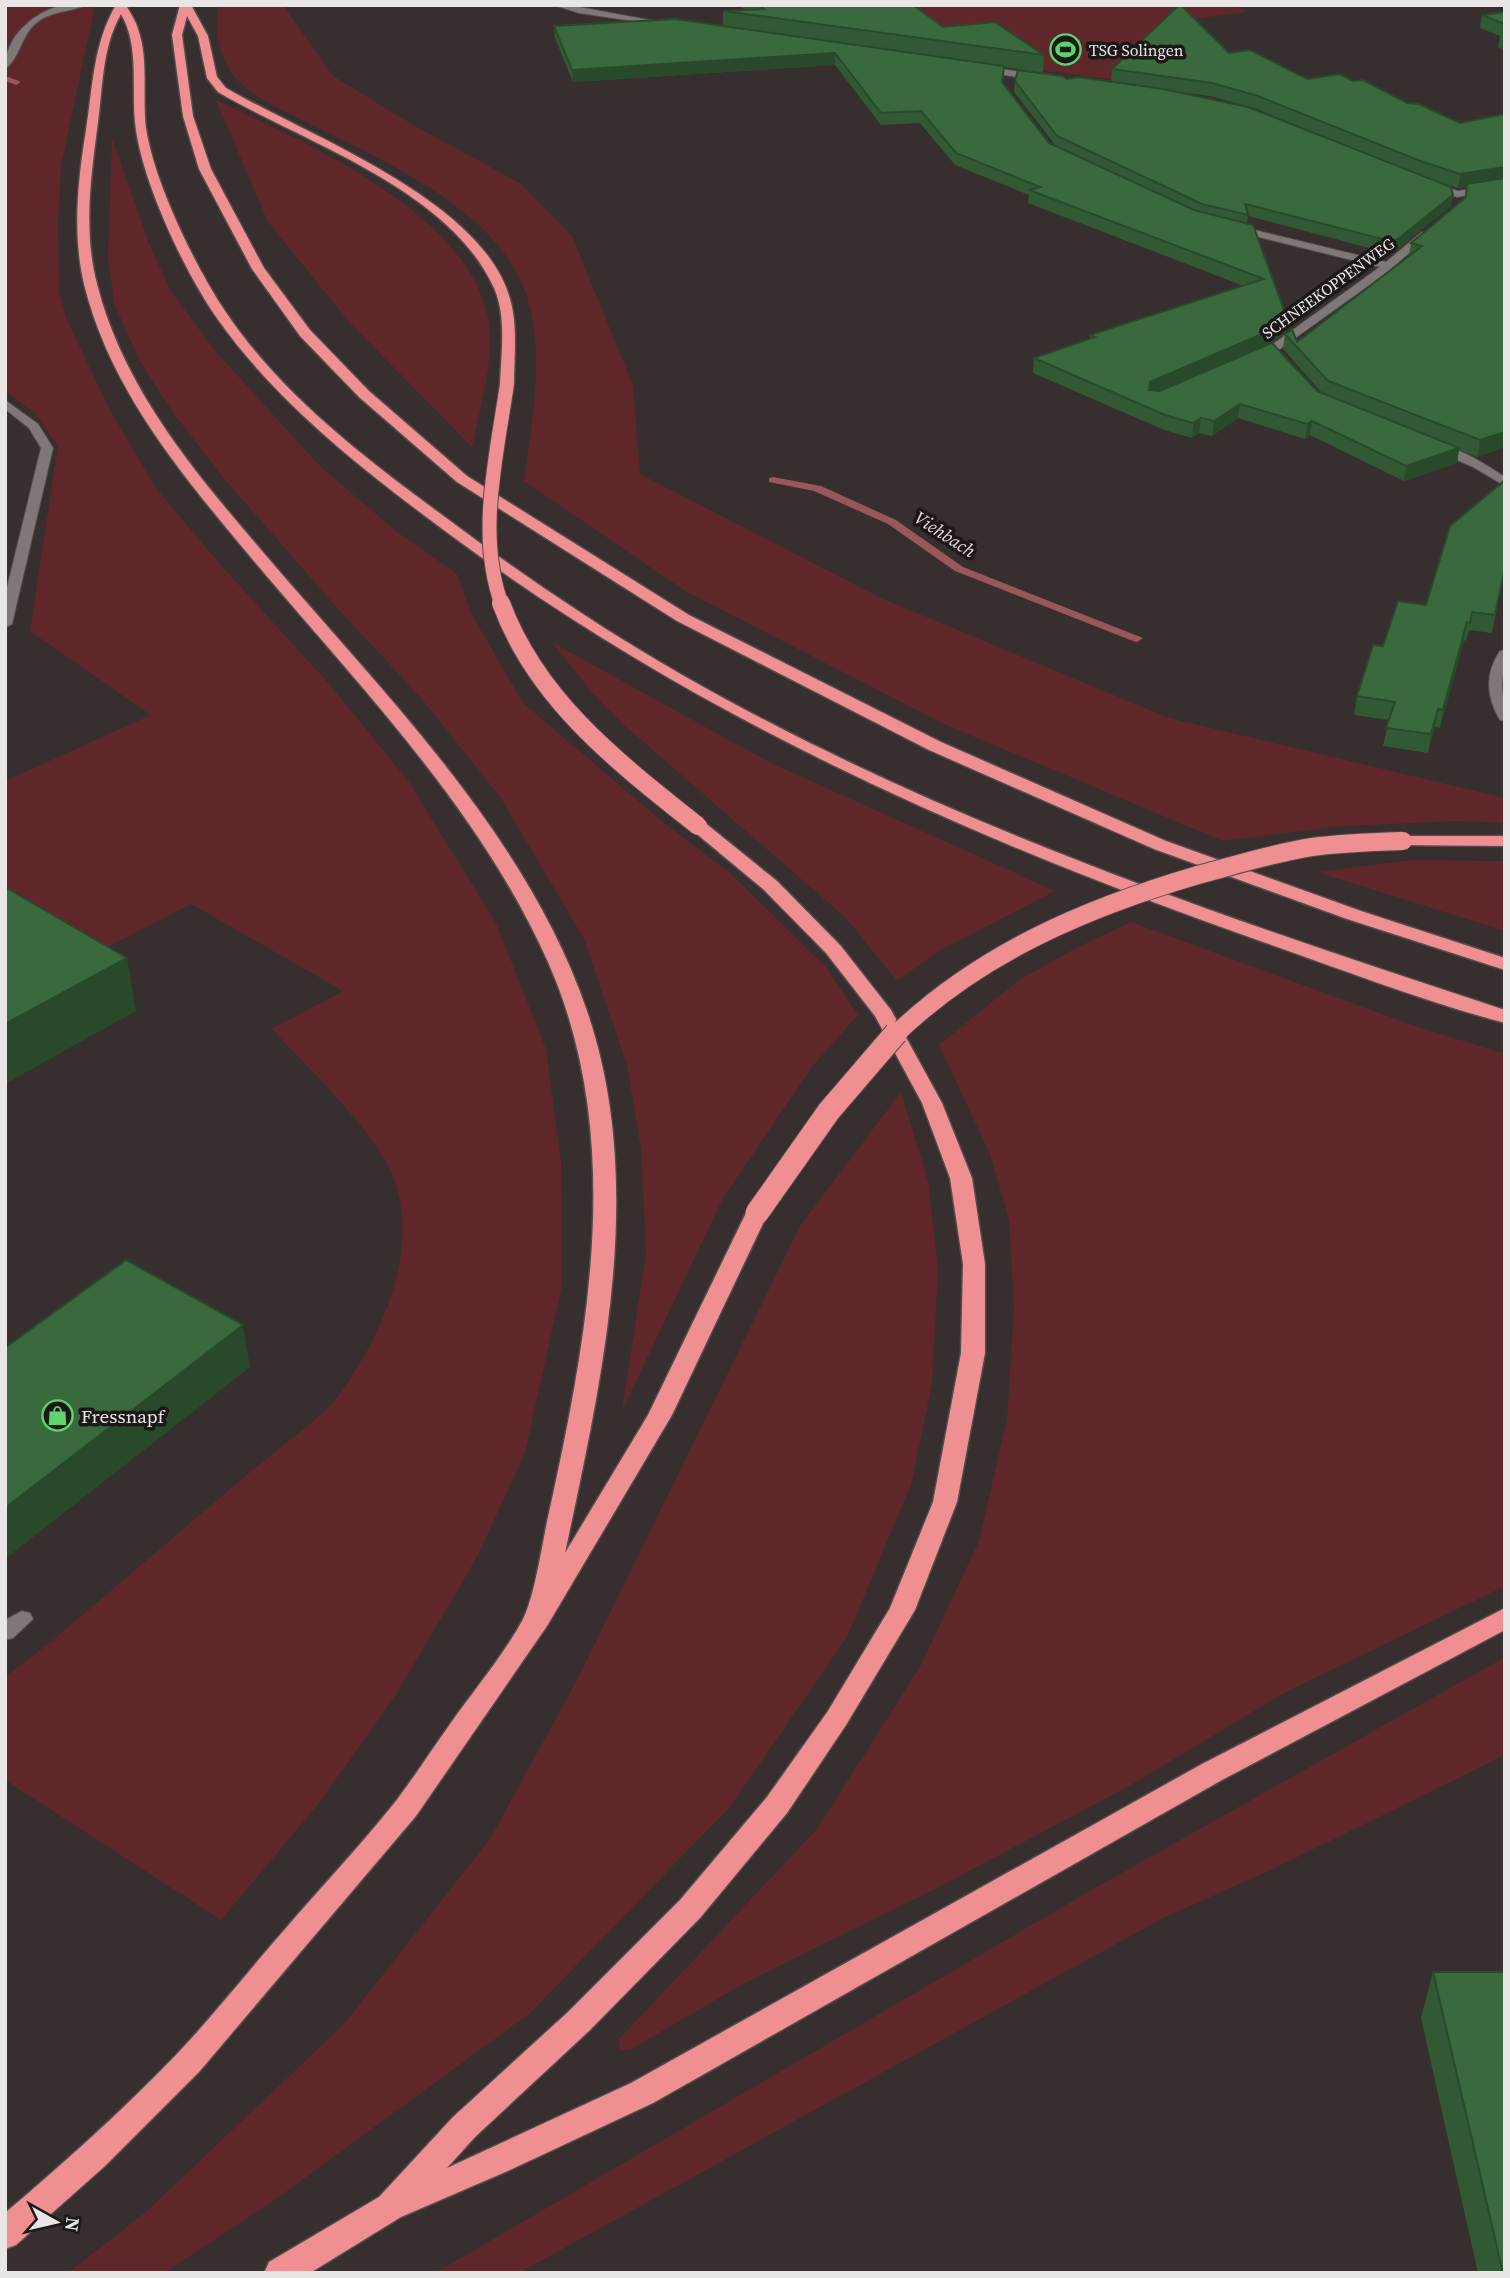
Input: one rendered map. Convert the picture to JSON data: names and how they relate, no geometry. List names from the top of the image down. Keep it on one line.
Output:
{"streets":{"street":["SCHNEEKOPPENWEG"]},"water":["Viehbach"],"places":{"sports":["TSG Solingen"],"shop":["Fressnapf"]},"north":"right"}
